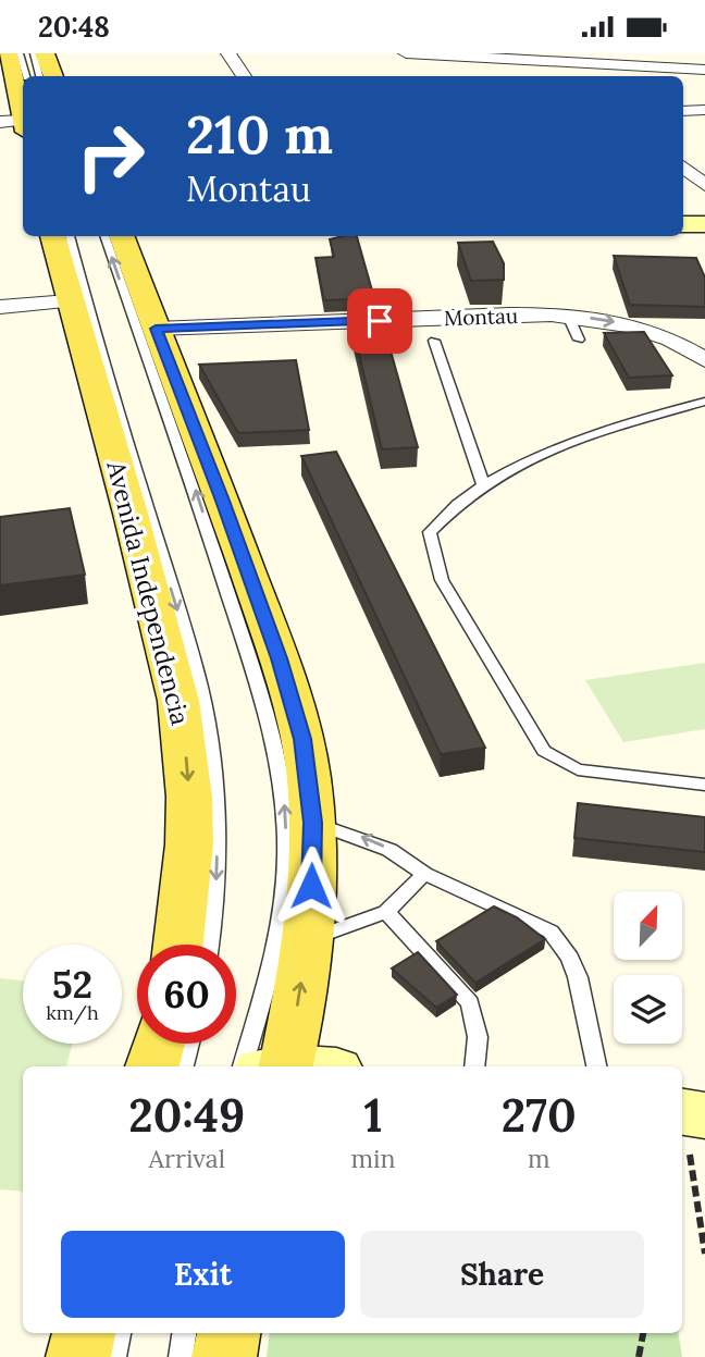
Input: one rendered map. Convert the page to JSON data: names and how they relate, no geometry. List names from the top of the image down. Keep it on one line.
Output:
{"streets":{"main road":["Avenida Independencia"],"street":["Montau"]},"north":"top right","page":{"status":"20:48","turn":["210 m","Montau"],"speed":"52 km/h","limit":"60","eta":["20:49","Arrival","1","min","270","m"],"buttons":["Exit","Share"]}}
